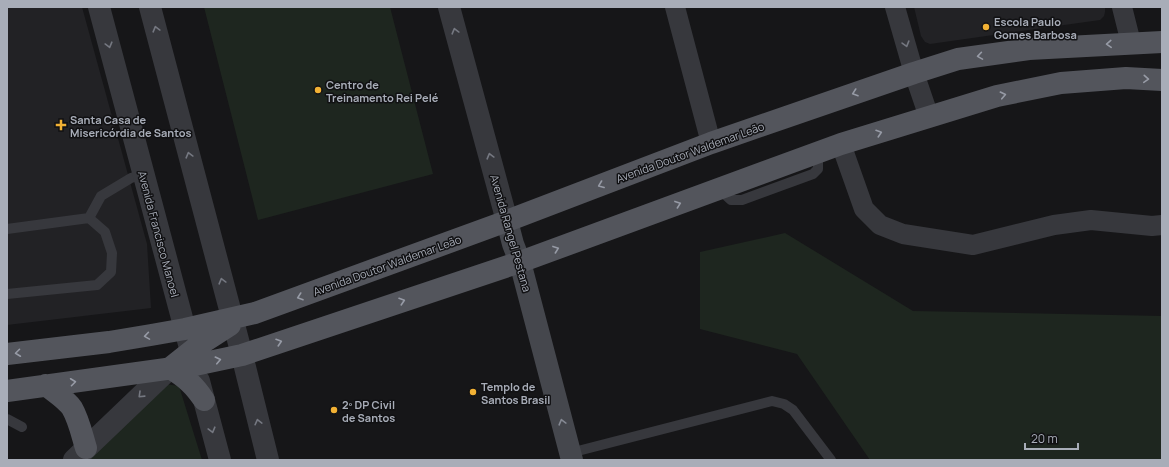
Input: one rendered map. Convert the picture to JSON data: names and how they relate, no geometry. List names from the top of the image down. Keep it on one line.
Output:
{"streets":{"main road":["Avenida Doutor Waldemar Leão","Avenida Rangel Pestana"],"street":["Avenida Francisco Manoel"]},"crossings":[["Avenida Doutor Waldemar Leão","Avenida Rangel Pestana"]],"one_way":["Avenida Rangel Pestana"],"places":{"other":["Escola Paulo Gomes Barbosa","Centro de Treinamento Rei Pelé","Templo de Santos Brasil","2º DP Civil de Santos"],"health":["Santa Casa de Misericórdia de Santos"]},"scale_bar":"20 m"}
